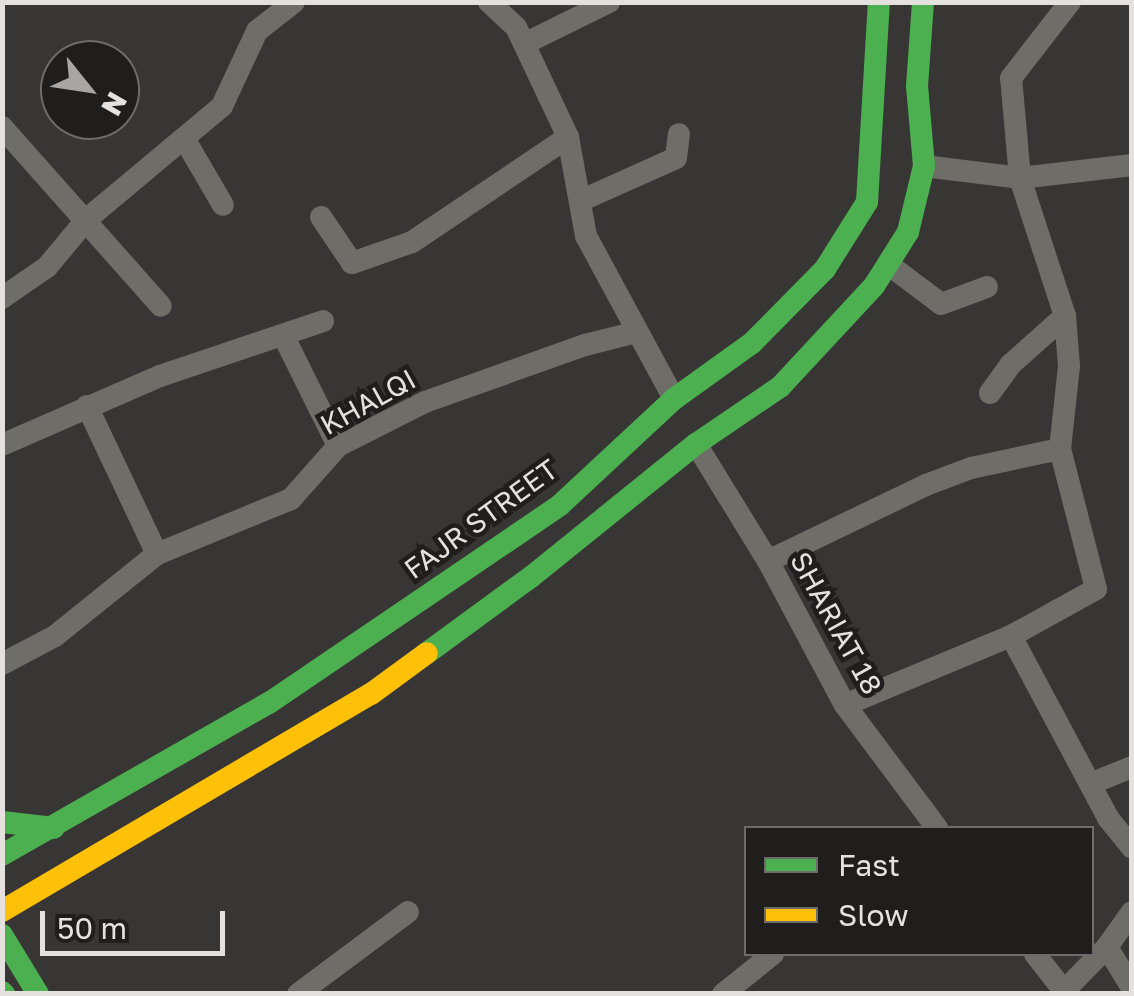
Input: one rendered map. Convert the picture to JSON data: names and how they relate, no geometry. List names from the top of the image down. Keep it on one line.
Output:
{"streets":{"main road":["FAJR STREET"],"street":["KHALQI","SHARIAT 18"]},"legend":["Fast","Slow"],"scale_bar":"50 m","north":"bottom right"}
